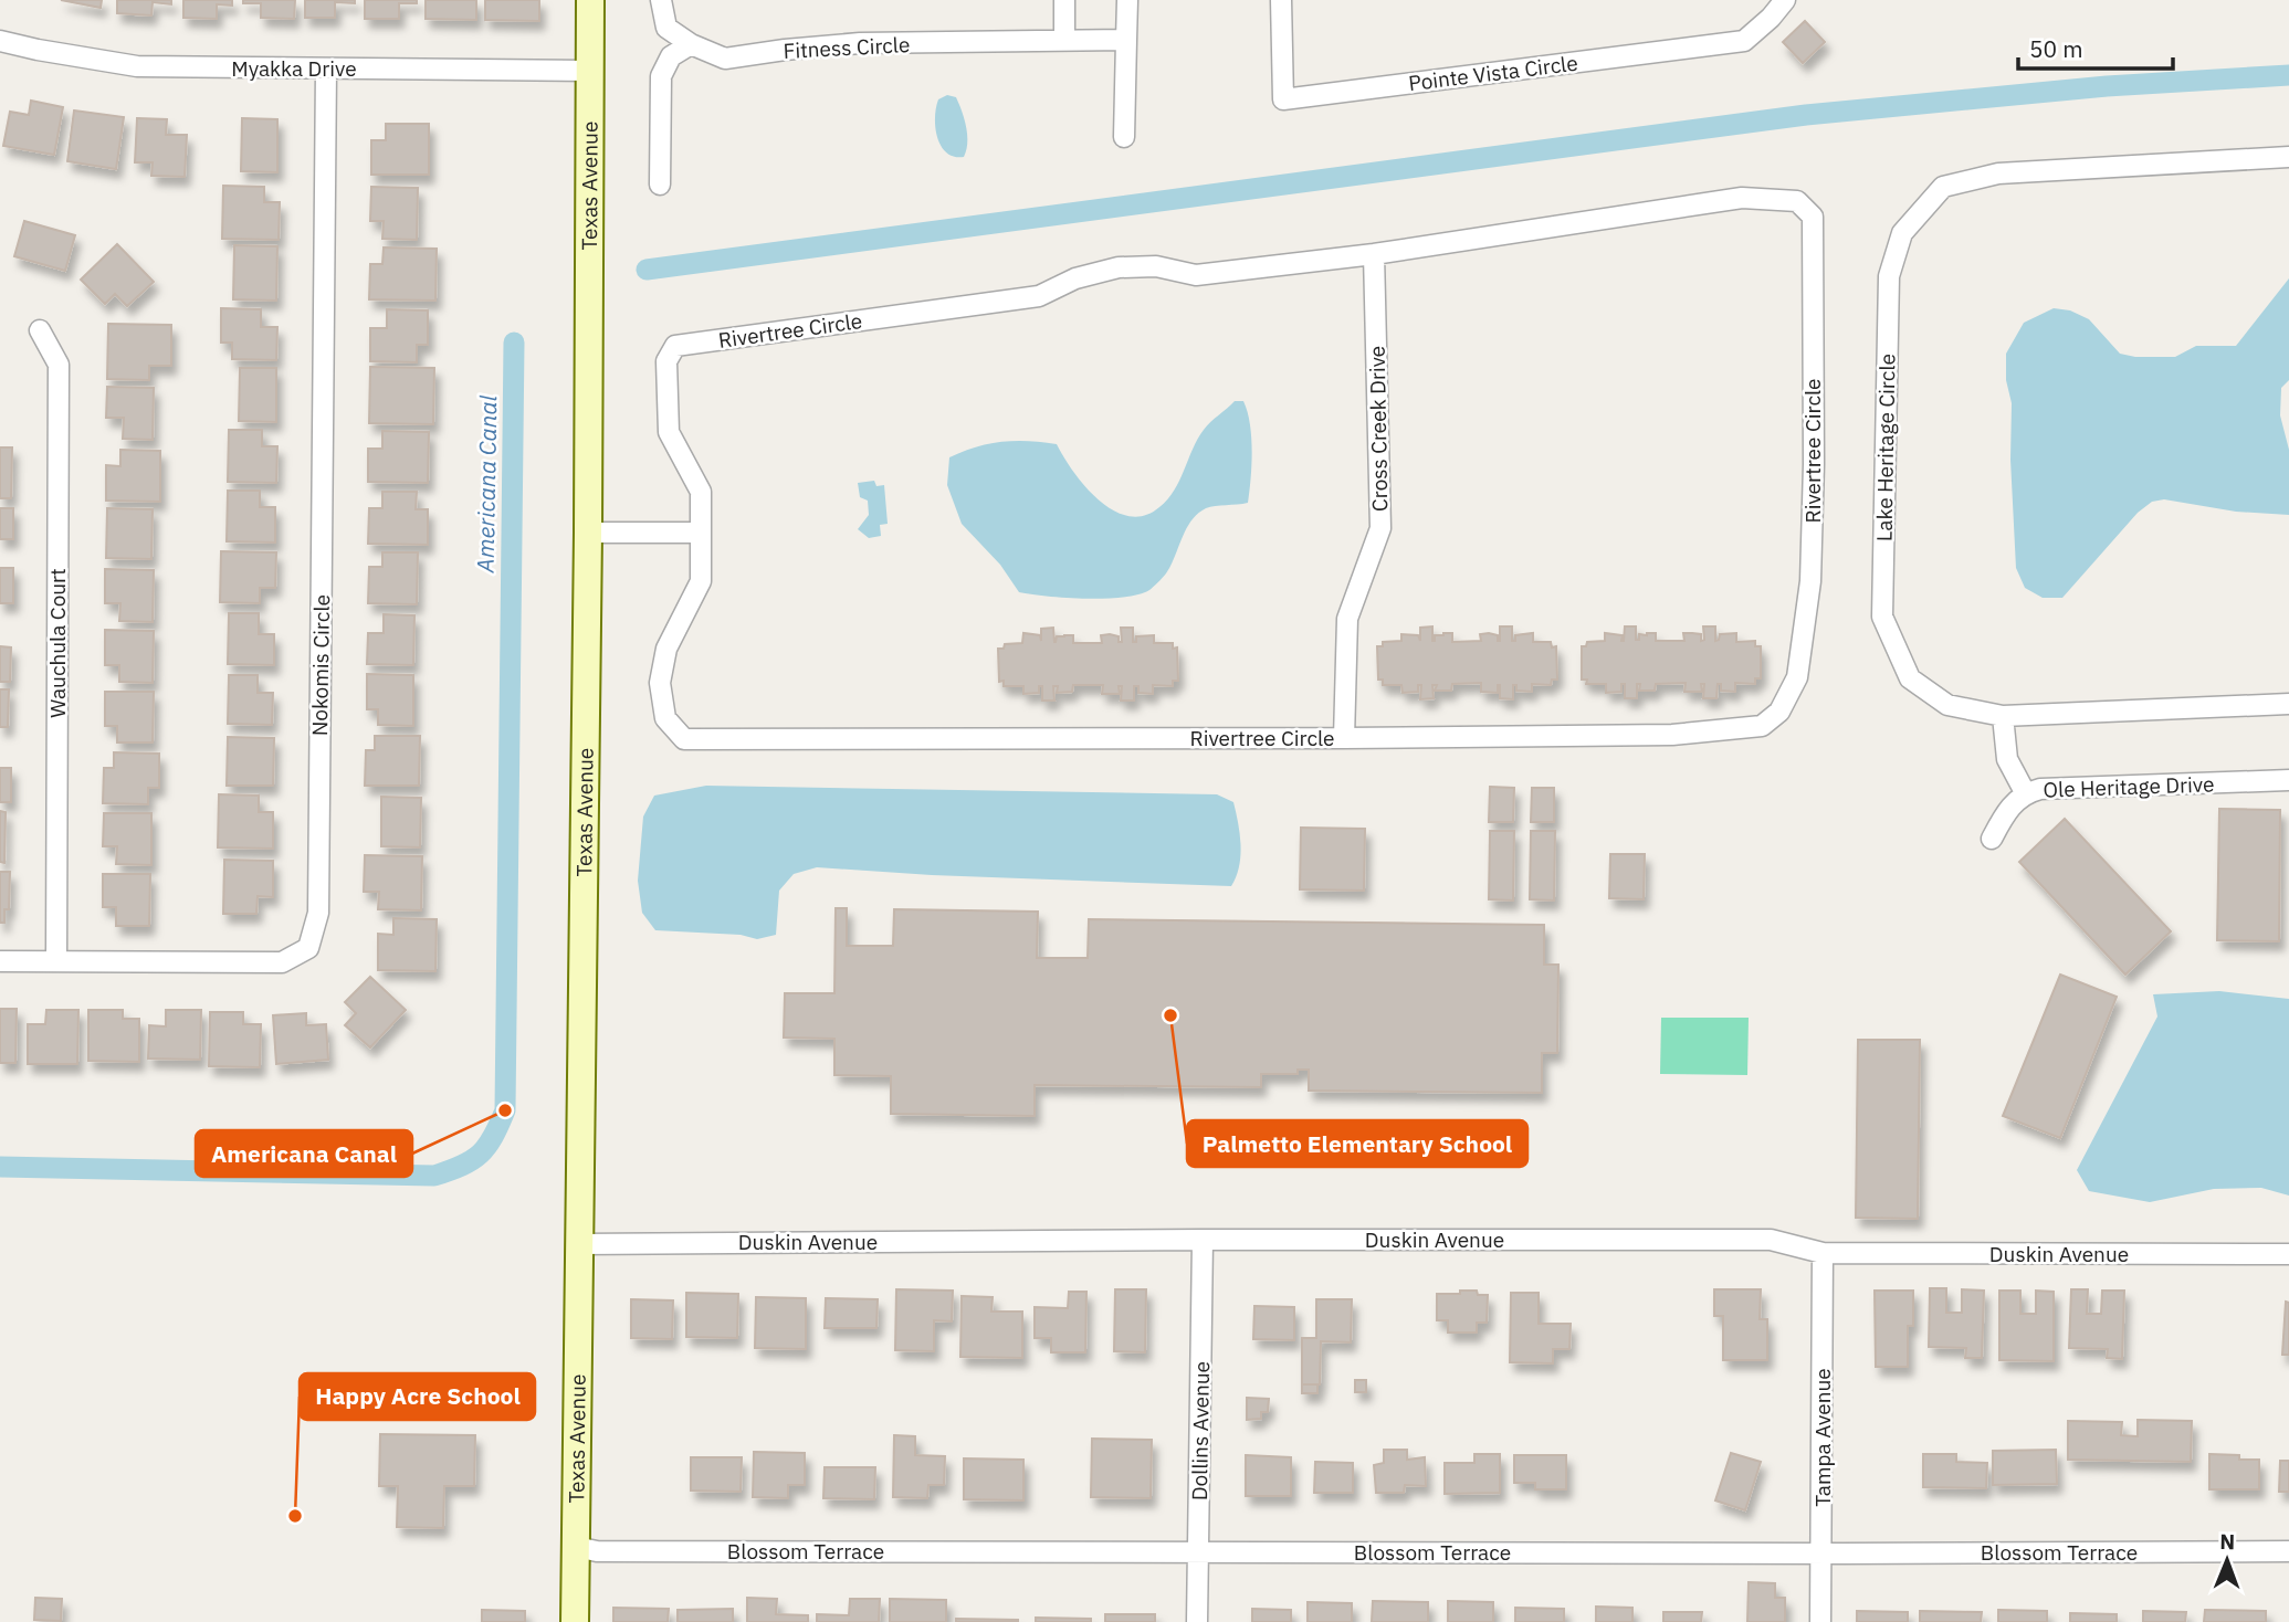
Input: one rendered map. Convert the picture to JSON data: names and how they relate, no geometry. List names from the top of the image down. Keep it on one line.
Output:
{"streets":{"street":["Fitness Circle","Myakka Drive","Pointe Vista Circle","Texas Avenue","Rivertree Circle","Cross Creek Drive","Lake Heritage Circle","Wauchula Court","Nokomis Circle","Ole Heritage Drive","Duskin Avenue","Dollins Avenue","Tampa Avenue","Blossom Terrace"]},"crossings":[["Myakka Drive","Texas Avenue"],["Myakka Drive","Nokomis Circle"],["Texas Avenue","Duskin Avenue"],["Texas Avenue","Blossom Terrace"],["Rivertree Circle","Cross Creek Drive"],["Wauchula Court","Nokomis Circle"],["Duskin Avenue","Dollins Avenue"],["Duskin Avenue","Tampa Avenue"],["Dollins Avenue","Blossom Terrace"],["Tampa Avenue","Blossom Terrace"]],"water":["Americana Canal"],"places":["Palmetto Elementary School","Americana Canal","Happy Acre School"],"scale_bar":"50 m","north":"top"}
